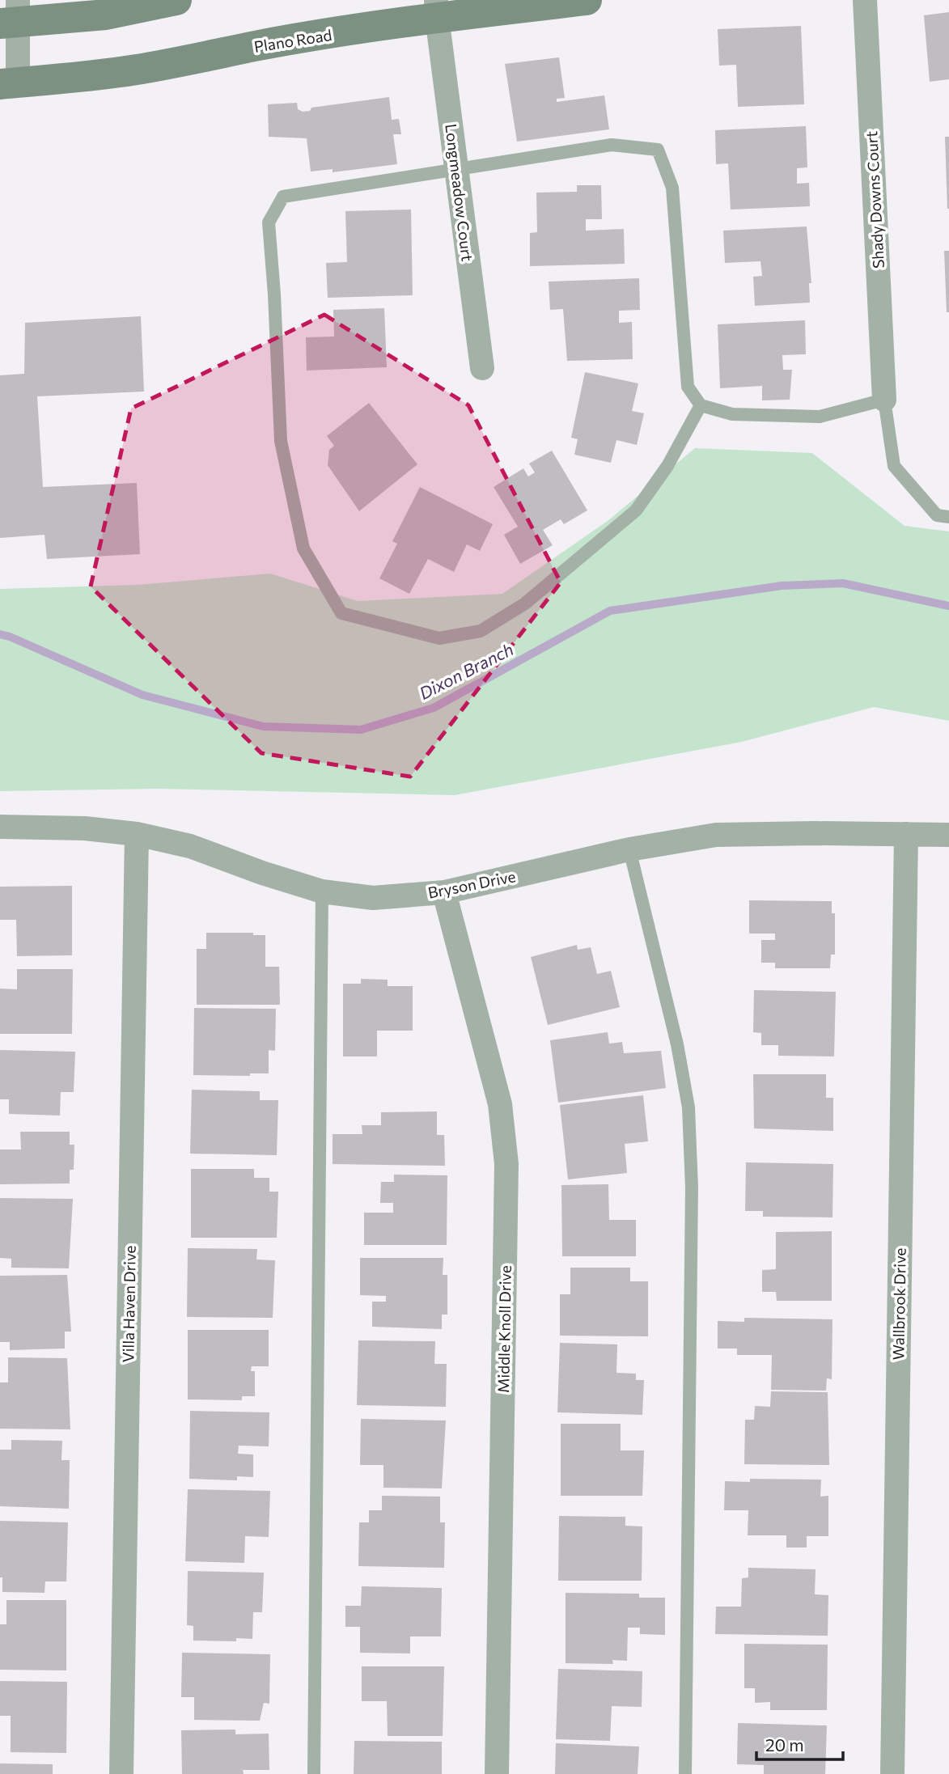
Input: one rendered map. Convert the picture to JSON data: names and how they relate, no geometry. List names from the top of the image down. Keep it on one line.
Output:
{"streets":{"main road":["Plano Road"],"street":["Longmeadow Court","Shady Downs Court","Bryson Drive","Villa Haven Drive","Wallbrook Drive","Middle Knoll Drive"]},"crossings":[["Plano Road","Longmeadow Court"],["Bryson Drive","Villa Haven Drive"],["Bryson Drive","Wallbrook Drive"],["Bryson Drive","Middle Knoll Drive"]],"water":["Dixon Branch"],"scale_bar":"20 m"}
